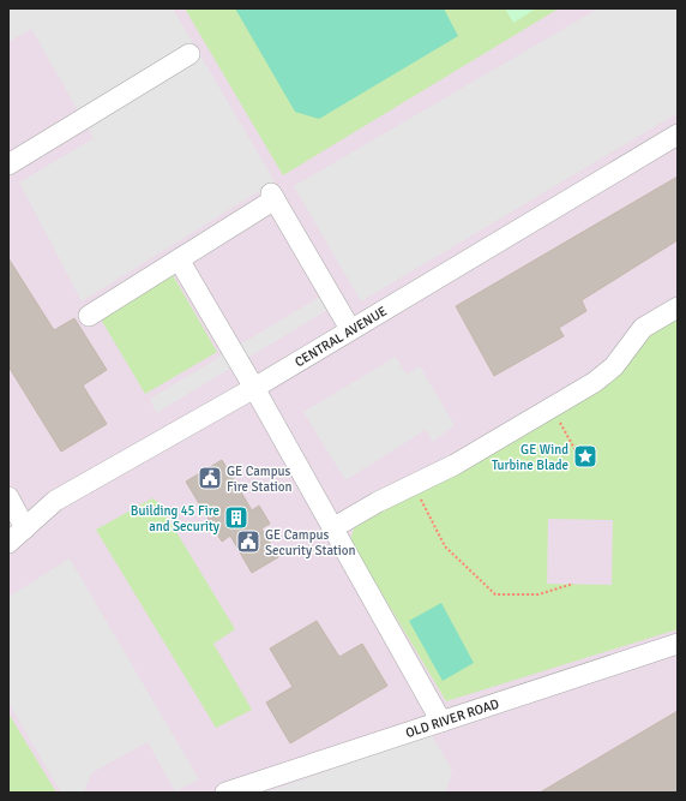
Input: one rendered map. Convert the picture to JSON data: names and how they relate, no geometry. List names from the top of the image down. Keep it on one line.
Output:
{"streets":{"lane":["CENTRAL AVENUE","OLD RIVER ROAD"]},"places":{"place":["GE Wind Turbine Blade"],"public building":["GE Campus Fire Station","GE Campus Security Station"],"building":["Building 45 Fire and Security"]}}
